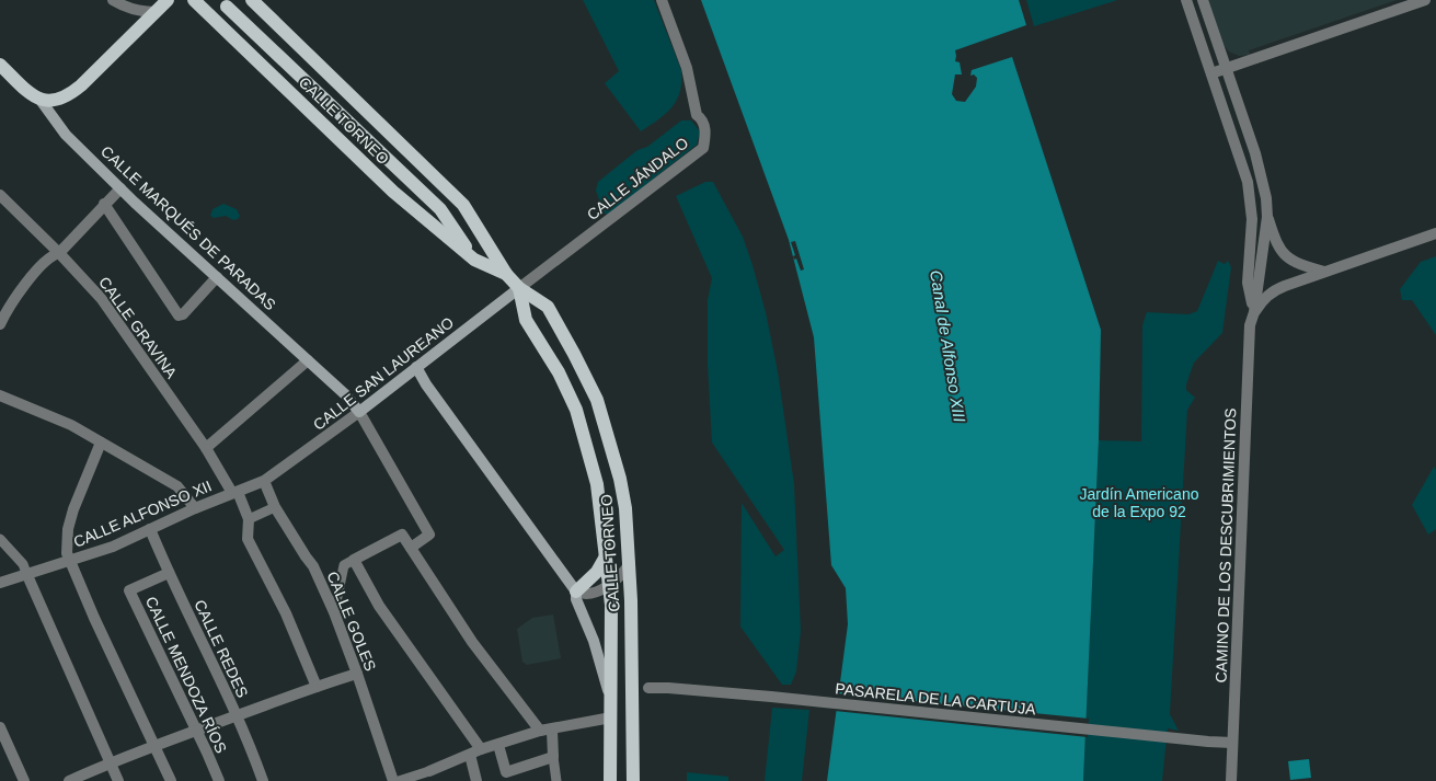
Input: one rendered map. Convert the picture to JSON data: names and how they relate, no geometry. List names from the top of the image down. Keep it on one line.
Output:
{"streets":{"main road":["CALLE TORNEO","CALLE MARQUÉS DE PARADAS","CALLE SAN LAUREANO"],"street":["CALLE JÁNDALO","CALLE GRAVINA","CALLE ALFONSO XII","CAMINO DE LOS DESCUBRIMIENTOS","CALLE GOLES","CALLE REDES","CALLE MENDOZA RÍOS","PASARELA DE LA CARTUJA"]},"crossings":[["CALLE TORNEO","CALLE JÁNDALO"],["CALLE TORNEO","CALLE SAN LAUREANO"],["CALLE JÁNDALO","CALLE SAN LAUREANO"],["CALLE MARQUÉS DE PARADAS","CALLE SAN LAUREANO"],["CALLE GRAVINA","CALLE ALFONSO XII"],["CALLE SAN LAUREANO","CALLE ALFONSO XII"],["CALLE SAN LAUREANO","CALLE GOLES"],["CALLE ALFONSO XII","CALLE GOLES"],["CALLE ALFONSO XII","CALLE REDES"],["CAMINO DE LOS DESCUBRIMIENTOS","PASARELA DE LA CARTUJA"],["CALLE REDES","CALLE MENDOZA RÍOS"]],"water":["Canal de Alfonso XIII"],"parks":["Jardín Americano de la Expo 92"]}
